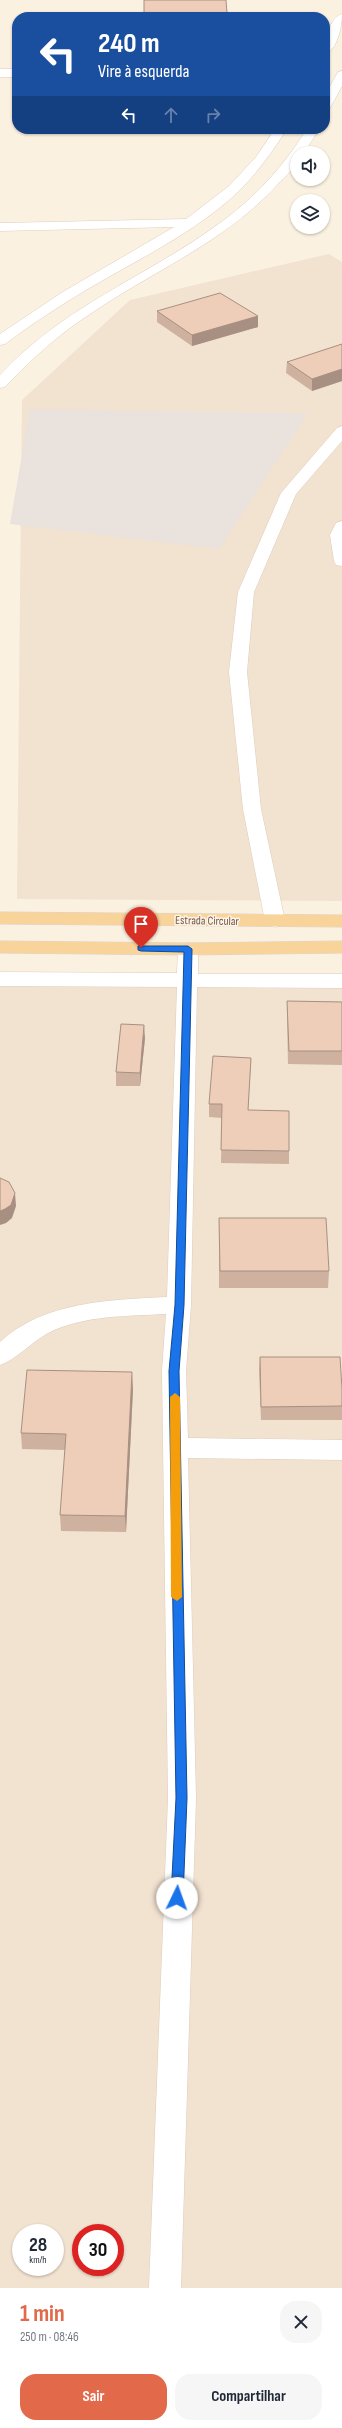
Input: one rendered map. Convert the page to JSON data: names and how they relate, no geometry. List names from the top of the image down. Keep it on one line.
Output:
{"streets":{"main road":["Estrada Circular"]},"page":{"turn":["240 m","Vire à esquerda"],"speed":"28 km/h","limit":"30","heading":["1 min","250 m · 08:46"],"buttons":["Sair","Compartilhar"]}}
